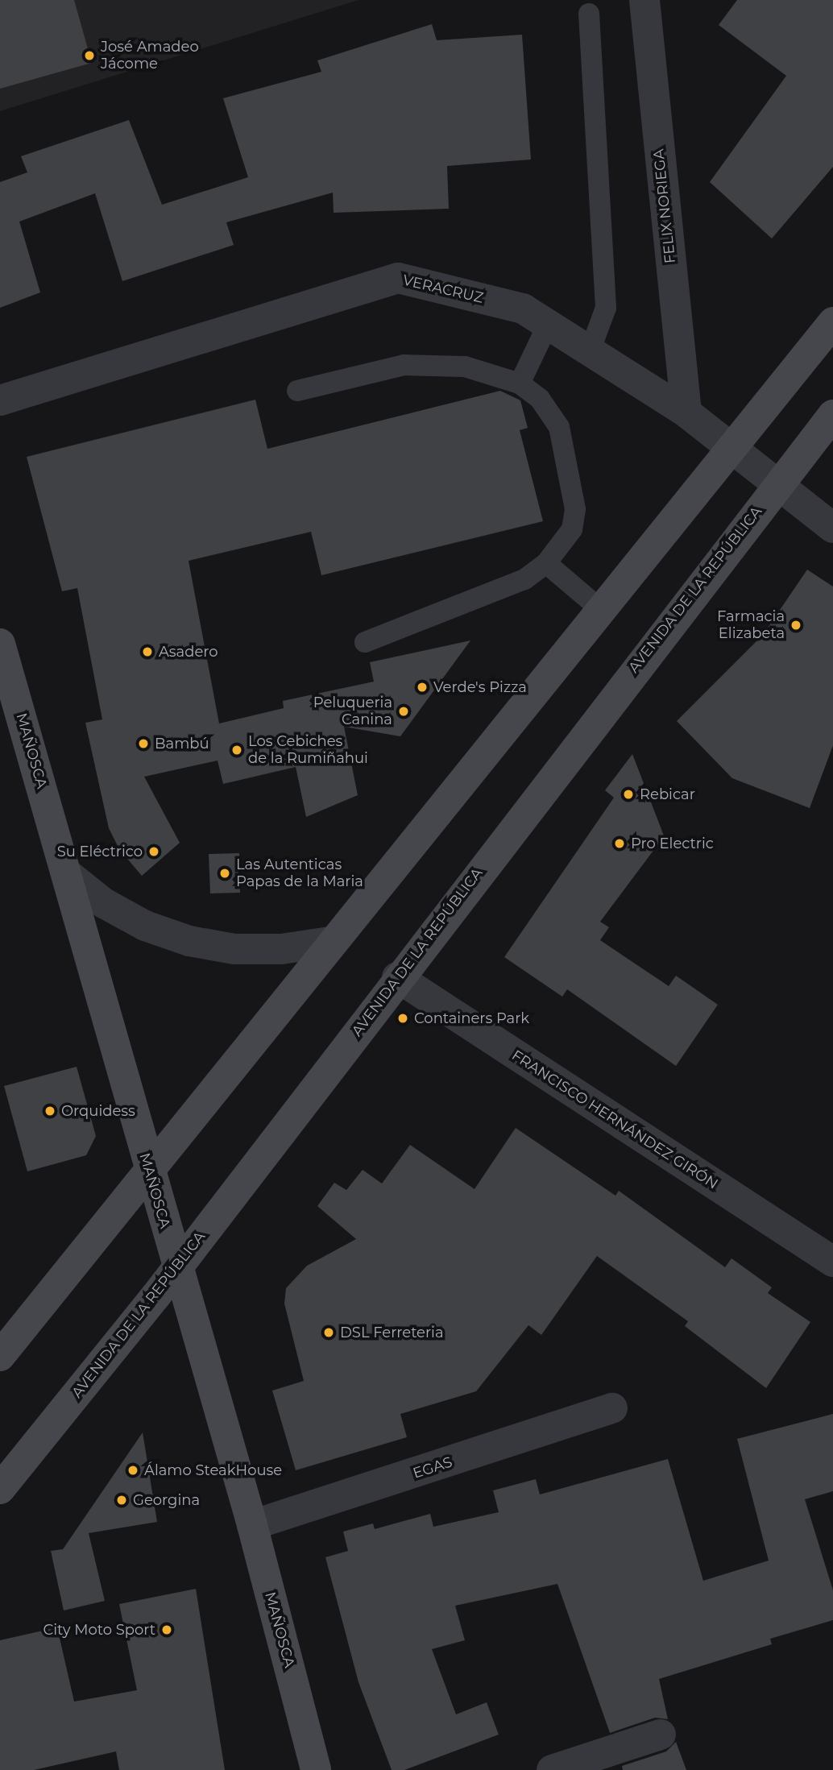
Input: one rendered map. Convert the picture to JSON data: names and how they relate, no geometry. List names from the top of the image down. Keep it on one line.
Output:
{"streets":{"main road":["AVENIDA DE LA REPÚBLICA","MAÑOSCA"],"street":["FELIX NORIEGA","VERACRUZ","FRANCISCO HERNÁNDEZ GIRÓN","EGAS"]},"crossings":[["FELIX NORIEGA","VERACRUZ"],["VERACRUZ","AVENIDA DE LA REPÚBLICA"],["AVENIDA DE LA REPÚBLICA","MAÑOSCA"],["AVENIDA DE LA REPÚBLICA","FRANCISCO HERNÁNDEZ GIRÓN"],["MAÑOSCA","EGAS"]],"places":["José Amadeo Jácome","Farmacia Elizabeta","Asadero","Verde's Pizza","Peluqueria Canina","Bambú","Los Cebiches de la Rumiñahui","Rebicar","Pro Electric","Su Eléctrico","Las Autenticas Papas de la Maria","Containers Park","Orquidess","DSL Ferreteria","Álamo SteakHouse","Georgina","City Moto Sport"]}
